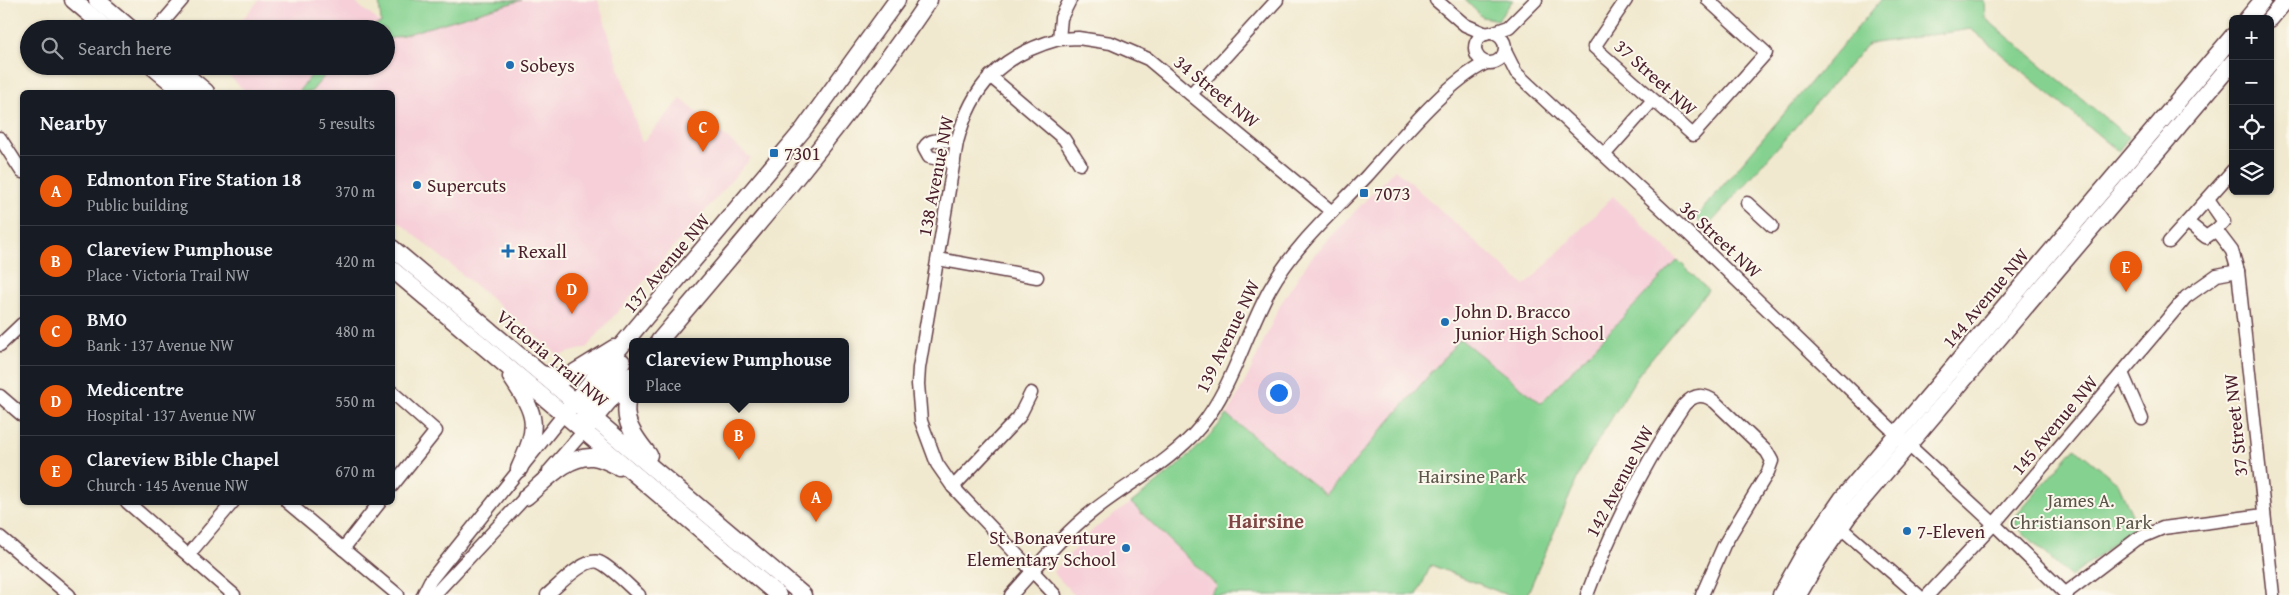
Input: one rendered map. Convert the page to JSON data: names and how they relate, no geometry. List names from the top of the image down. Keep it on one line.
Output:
{"streets":{"main road":["137 Avenue NW","144 Avenue NW","Victoria Trail NW"],"street":["37 Street NW","34 Street NW","138 Avenue NW","36 Street NW","139 Avenue NW","145 Avenue NW","142 Avenue NW"]},"crossings":[["37 Street NW","145 Avenue NW"],["34 Street NW","138 Avenue NW"],["34 Street NW","139 Avenue NW"],["138 Avenue NW","139 Avenue NW"],["36 Street NW","144 Avenue NW"],["36 Street NW","139 Avenue NW"],["36 Street NW","145 Avenue NW"],["137 Avenue NW","Victoria Trail NW"]],"districts":["Hairsine"],"parks":["Hairsine Park","James A. Christianson Park"],"places":{"other":["Sobeys","Supercuts","John D. Bracco Junior High School","7-Eleven","St. Bonaventure Elementary School"],"transit":["7301","7073"],"health":["Rexall"]},"page":{"map_buttons":["+","−"],"search":"Search here","heading":["Nearby","5 results"],"pins":["C","E","D","B","A"],"list":[{"mark":"A","name":"Edmonton Fire Station 18","note":"Public building","value":"370 m"},{"mark":"B","name":"Clareview Pumphouse","note":"Place · Victoria Trail NW","value":"420 m"},{"mark":"C","name":"BMO","note":"Bank · 137 Avenue NW","value":"480 m"},{"mark":"D","name":"Medicentre","note":"Hospital · 137 Avenue NW","value":"550 m"},{"mark":"E","name":"Clareview Bible Chapel","note":"Church · 145 Avenue NW","value":"670 m"}],"popup":["Clareview Pumphouse","Place"]}}
